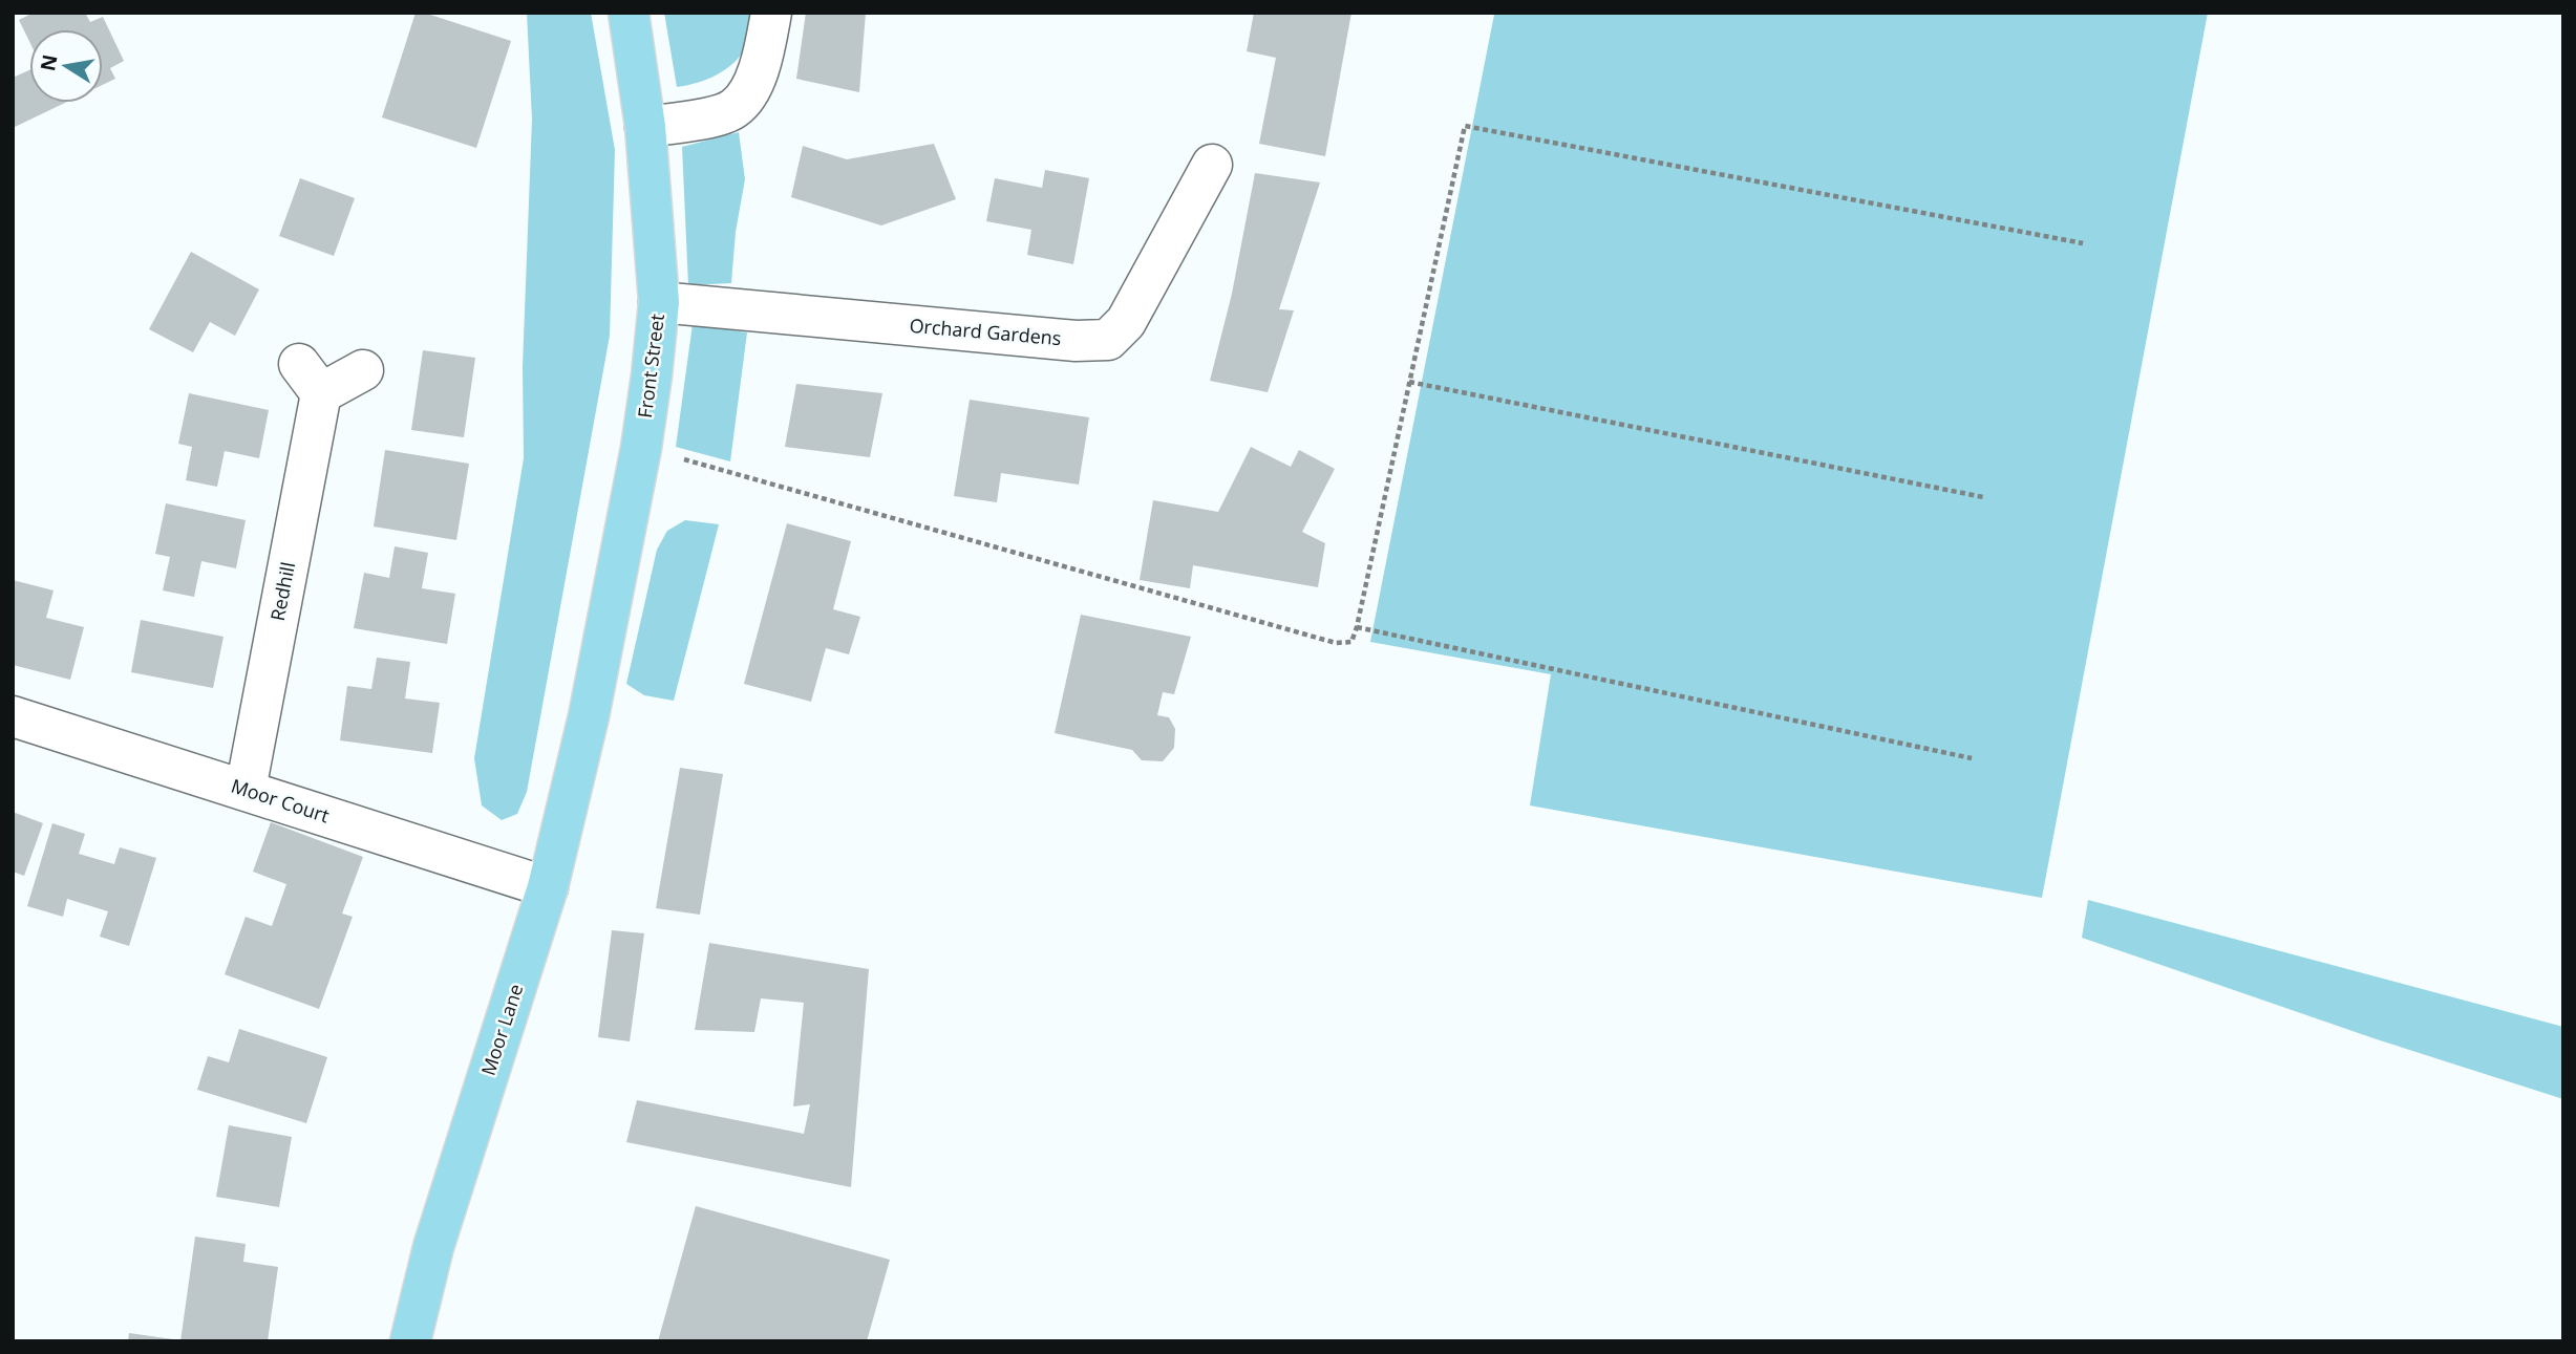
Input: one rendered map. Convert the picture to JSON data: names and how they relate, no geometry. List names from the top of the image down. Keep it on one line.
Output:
{"streets":{"main road":["Front Street","Moor Lane"],"street":["Orchard Gardens","Redhill","Moor Court"]},"crossings":[["Orchard Gardens","Front Street"],["Front Street","Moor Lane"],["Redhill","Moor Court"],["Moor Court","Moor Lane"]],"north":"left"}
